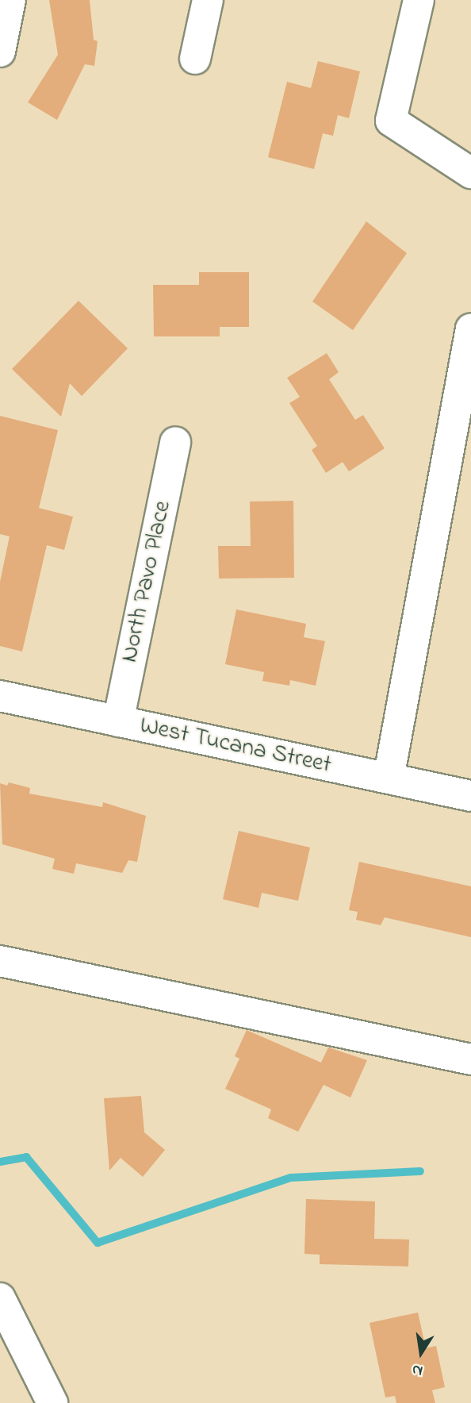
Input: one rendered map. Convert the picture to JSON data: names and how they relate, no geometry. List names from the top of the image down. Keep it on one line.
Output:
{"streets":{"street":["North Pavo Place","West Tucana Street"]},"crossings":[["North Pavo Place","West Tucana Street"]],"north":"bottom"}
